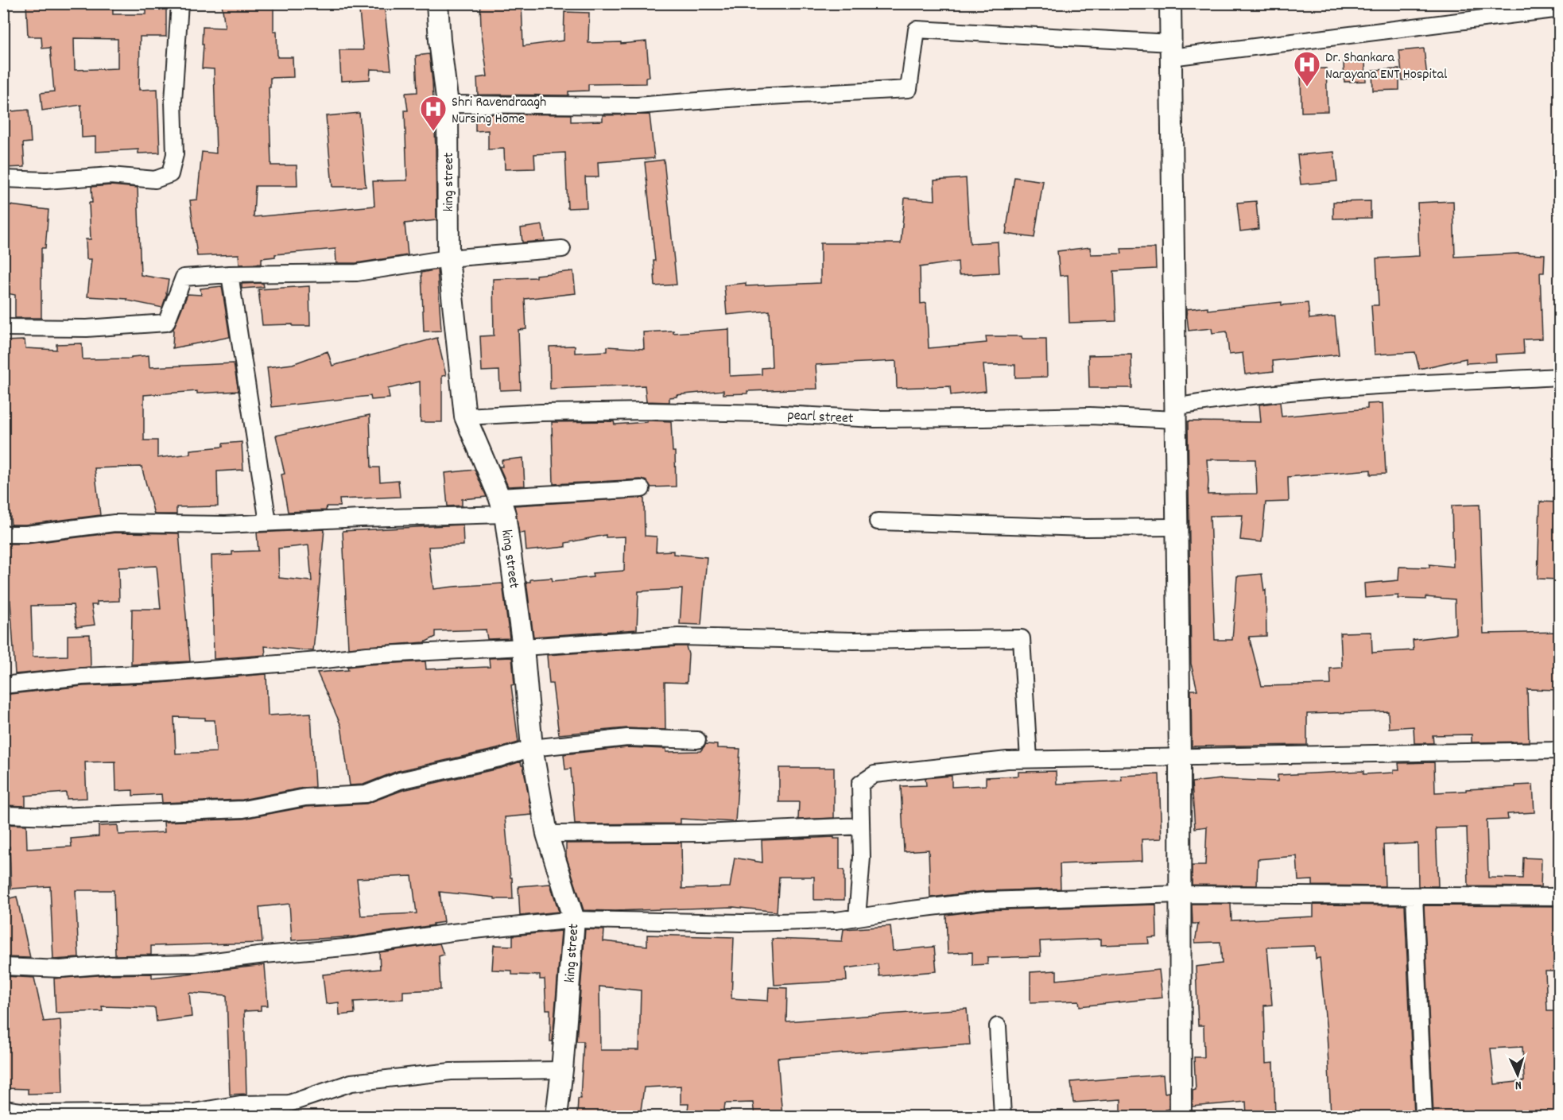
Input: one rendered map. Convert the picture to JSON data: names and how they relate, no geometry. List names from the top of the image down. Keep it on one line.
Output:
{"streets":{"street":["king street","pearl street"]},"crossings":[["king street","pearl street"]],"places":{"hospital":["Dr. Shankara Narayana ENT Hospital","Shri Ravendraagh Nursing Home"]},"north":"bottom"}
